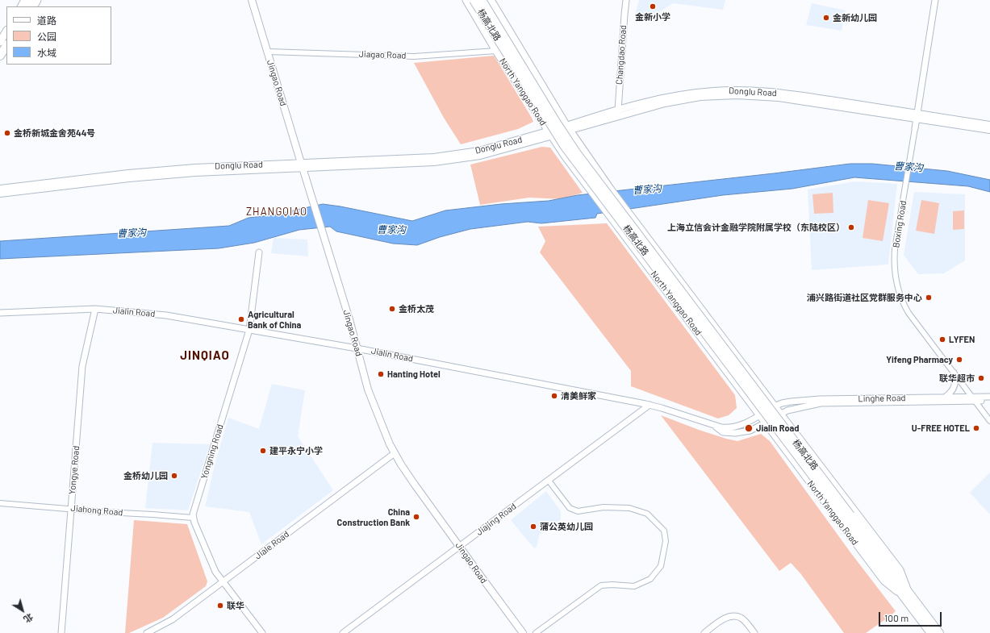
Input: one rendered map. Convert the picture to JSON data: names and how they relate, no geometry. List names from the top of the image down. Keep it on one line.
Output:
{"streets":{"highway":["杨高北路","North Yanggao Road"],"main road":["Jingao Road","Donglu Road"],"street":["Jiagao Road","Changdao Road","Boxing Road","Jialin Road","Linghe Road","Yongning Road","Yongye Road","Jiahong Road","Jiajing Road","Jiale Road"]},"crossings":[["杨高北路","North Yanggao Road"],["Jiagao Road","Jingao Road"],["Jiagao Road","North Yanggao Road"],["Changdao Road","Donglu Road"],["Jingao Road","Donglu Road"],["Jingao Road","Jialin Road"],["Jingao Road","Jiajing Road"],["Jingao Road","Jiale Road"],["North Yanggao Road","Donglu Road"],["North Yanggao Road","Jialin Road"],["North Yanggao Road","Linghe Road"],["Donglu Road","Boxing Road"],["Boxing Road","Linghe Road"],["Jialin Road","Linghe Road"],["Jialin Road","Yongning Road"],["Jialin Road","Yongye Road"],["Jialin Road","Jiajing Road"],["Yongning Road","Jiahong Road"],["Yongye Road","Jiahong Road"]],"districts":["ZHANGQIAO","JINQIAO"],"water":["曹家沟"],"places":["金新小学","金新幼儿园","金桥新城金舍苑44号","上海立信会计金融学院附属学校（东陆校区）","浦兴路街道社区党群服务中心","金桥太茂","Agricultural Bank of China","LYFEN","Yifeng Pharmacy","Hanting Hotel","联华超市","清美鲜家","Jialin Road","U-FREE HOTEL","建平永宁小学","金桥幼儿园","China Construction Bank","蒲公英幼儿园","联华"],"legend":["道路","公园","水域"],"scale_bar":"100 m","north":"bottom right"}
